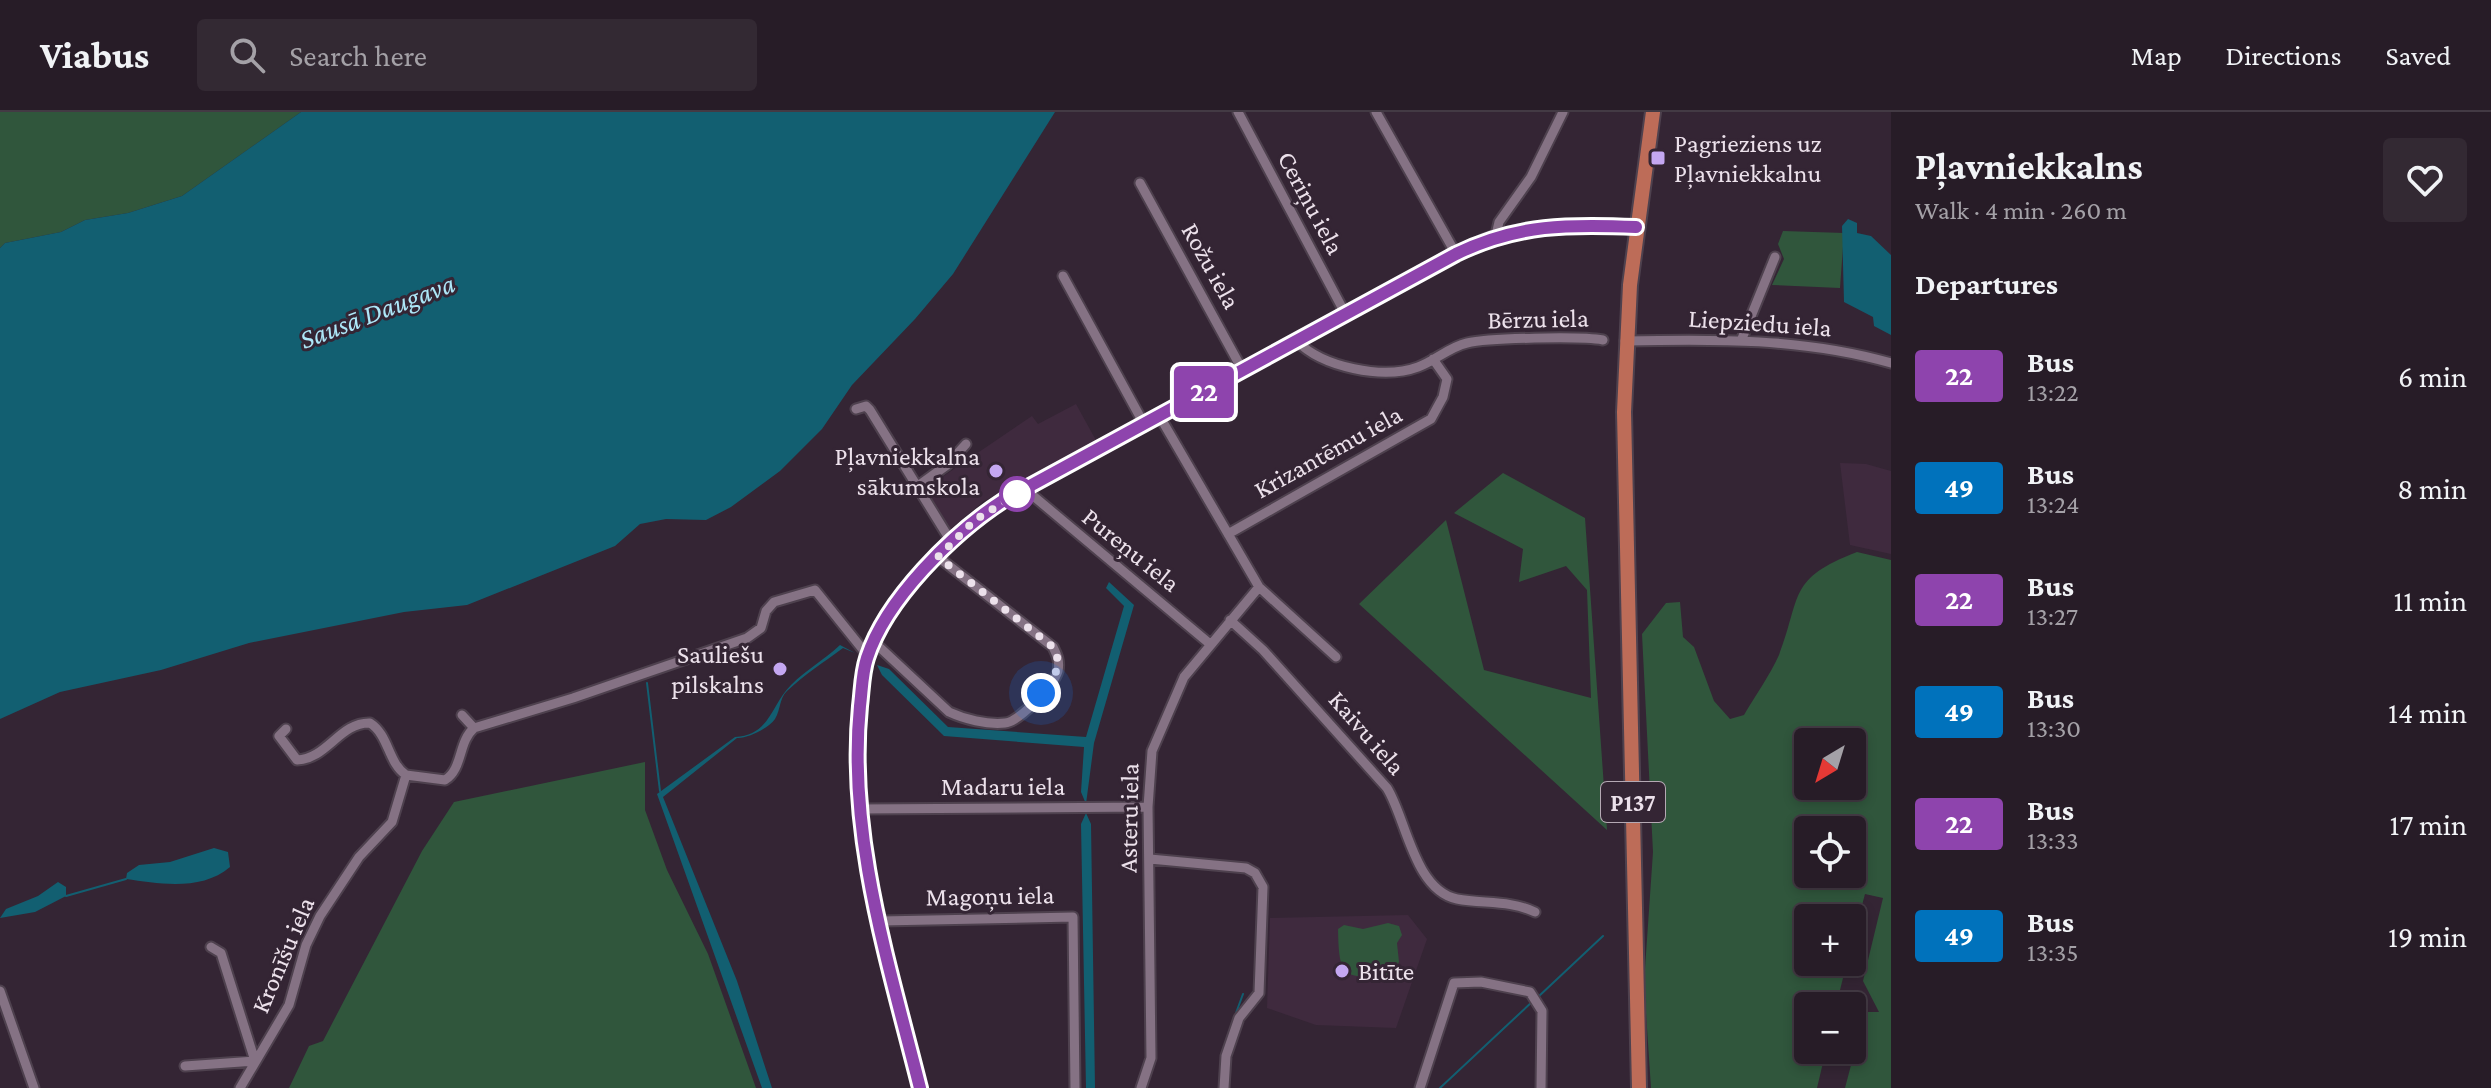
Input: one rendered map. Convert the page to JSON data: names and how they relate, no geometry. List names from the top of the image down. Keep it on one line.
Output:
{"streets":{"main road":["P137"],"street":["Ceriņu iela","Rožu iela","Bērzu iela","Liepziedu iela","Krizantēmu iela","Pureņu iela","Kaivu iela","Madaru iela","Asteru iela","Magoņu iela","Kronīšu iela"]},"crossings":[["Bērzu iela","Krizantēmu iela"],["Liepziedu iela","P137"],["Pureņu iela","Asteru iela"],["Kaivu iela","Asteru iela"],["Madaru iela","Asteru iela"]],"water":["Sausā Daugava"],"places":{"transit":["Pagrieziens uz Pļavniekkalnu"],"other":["Pļavniekkalna sākumskola","Sauliešu pilskalns","Bitīte"]},"lines":["bus line 22"],"north":"bottom left","page":{"header":"Viabus","search":"Search here","nav":["Map","Directions","Saved"],"on_map":"22","heading":[["Pļavniekkalns","Walk · 4 min · 260 m"],"Departures"],"list":[{"mark":"22","name":"Bus","note":"13:22","value":"6 min"},{"mark":"49","name":"Bus","note":"13:24","value":"8 min"},{"mark":"22","name":"Bus","note":"13:27","value":"11 min"},{"mark":"49","name":"Bus","note":"13:30","value":"14 min"},{"mark":"22","name":"Bus","note":"13:33","value":"17 min"},{"mark":"49","name":"Bus","note":"13:35","value":"19 min"}],"map_buttons":["+","−"]}}
